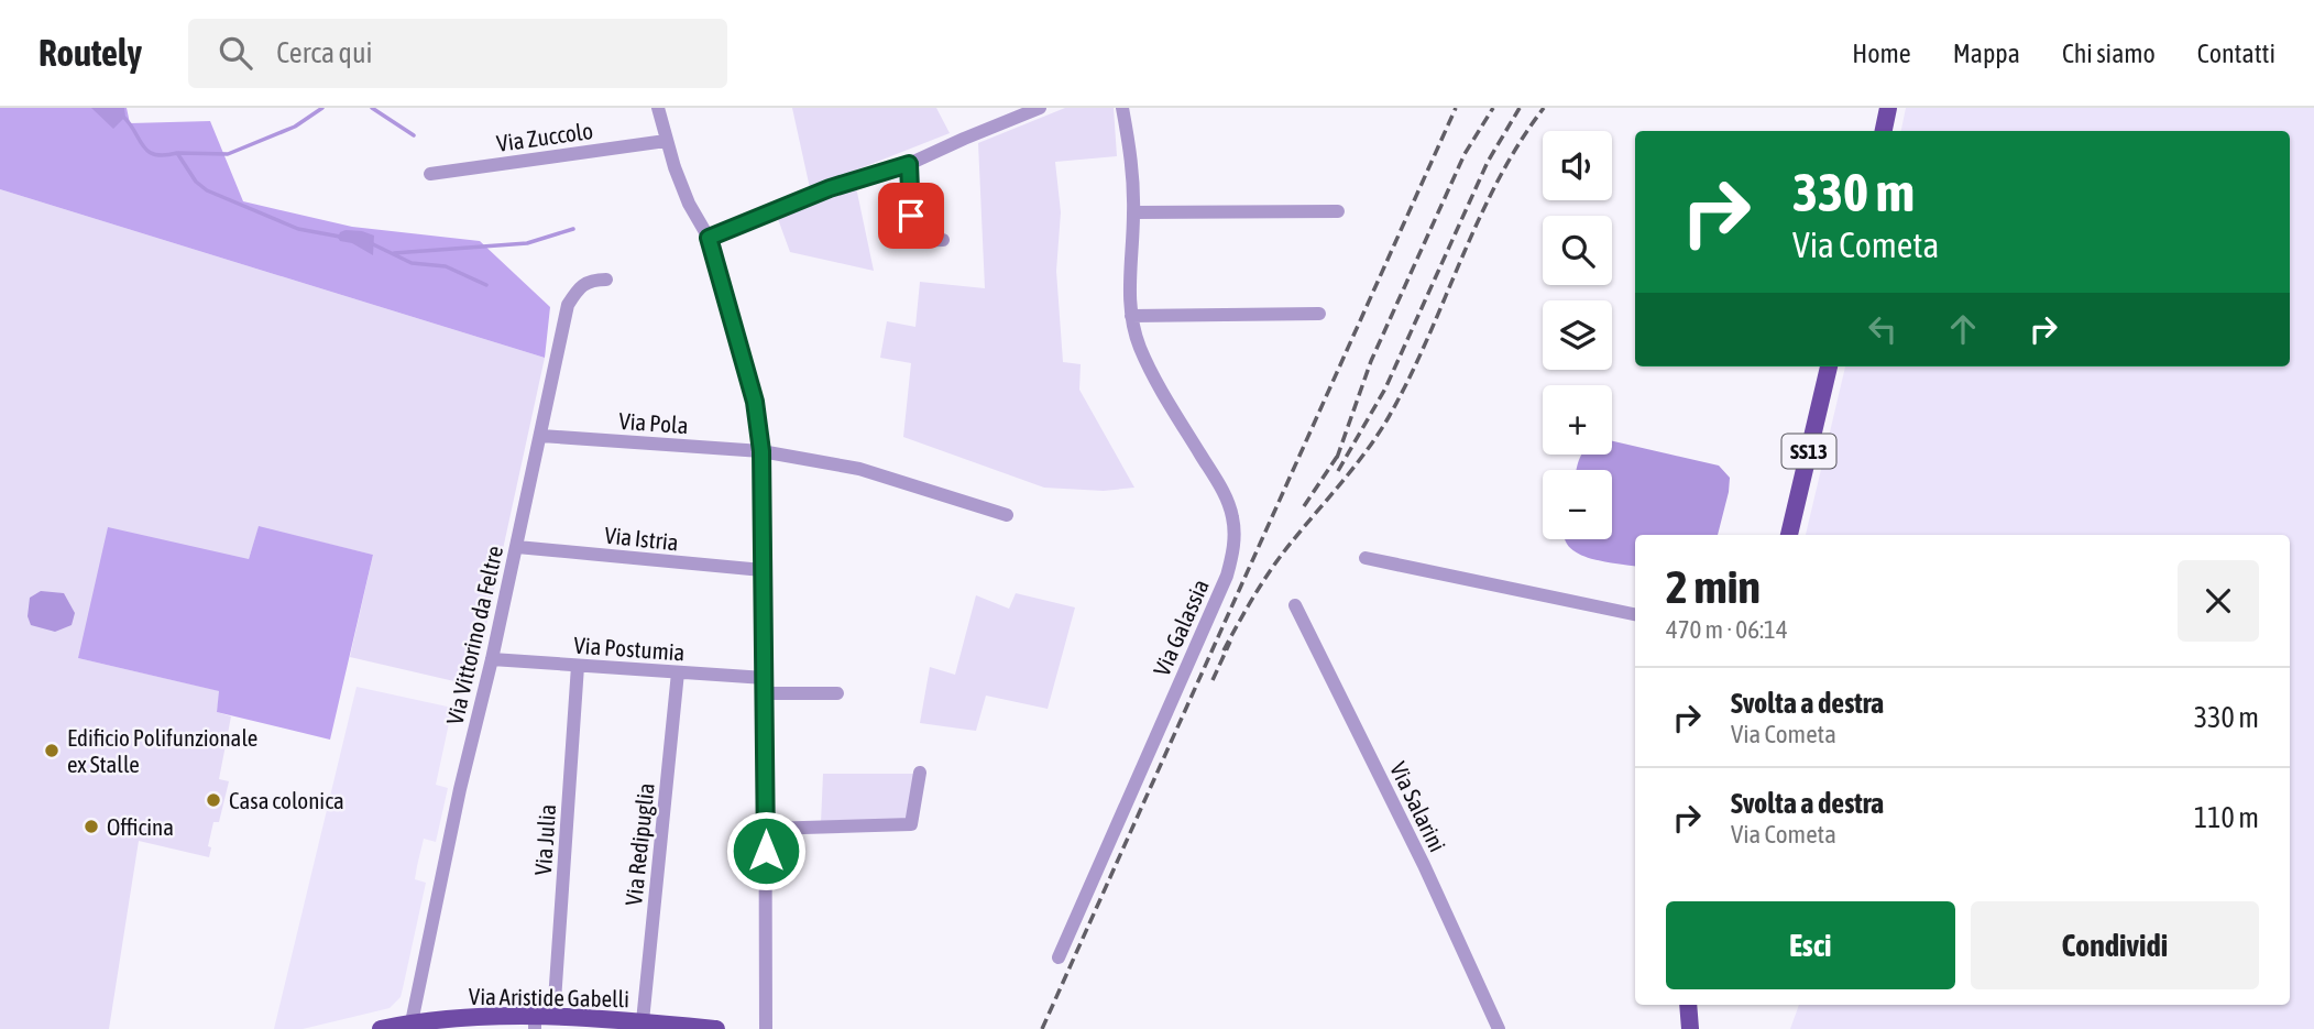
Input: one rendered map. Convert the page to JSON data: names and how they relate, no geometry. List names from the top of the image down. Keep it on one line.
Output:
{"streets":{"main road":["SS13","Via Aristide Gabelli"],"street":["Via Zuccolo","Via Pola","Via Istria","Via Galassia","Via Vittorino da Feltre","Via Postumia","Via Salarini","Via Julia","Via Redipuglia"]},"crossings":[["Via Pola","Via Vittorino da Feltre"],["Via Istria","Via Vittorino da Feltre"],["Via Vittorino da Feltre","Via Postumia"],["Via Vittorino da Feltre","Via Aristide Gabelli"],["Via Postumia","Via Julia"],["Via Postumia","Via Redipuglia"],["Via Julia","Via Aristide Gabelli"],["Via Redipuglia","Via Aristide Gabelli"]],"places":["Edificio Polifunzionale ex Stalle","Casa colonica","Officina"],"page":{"header":"Routely","search":"Cerca qui","nav":["Home","Mappa","Chi siamo","Contatti"],"map_buttons":["+","−"],"turn":["330 m","Via Cometa"],"heading":["2 min","470 m · 06:14"],"list":[{"name":"Svolta a destra","note":"Via Cometa","value":"330 m"},{"name":"Svolta a destra","note":"Via Cometa","value":"110 m"}],"buttons":["Esci","Condividi"]}}
